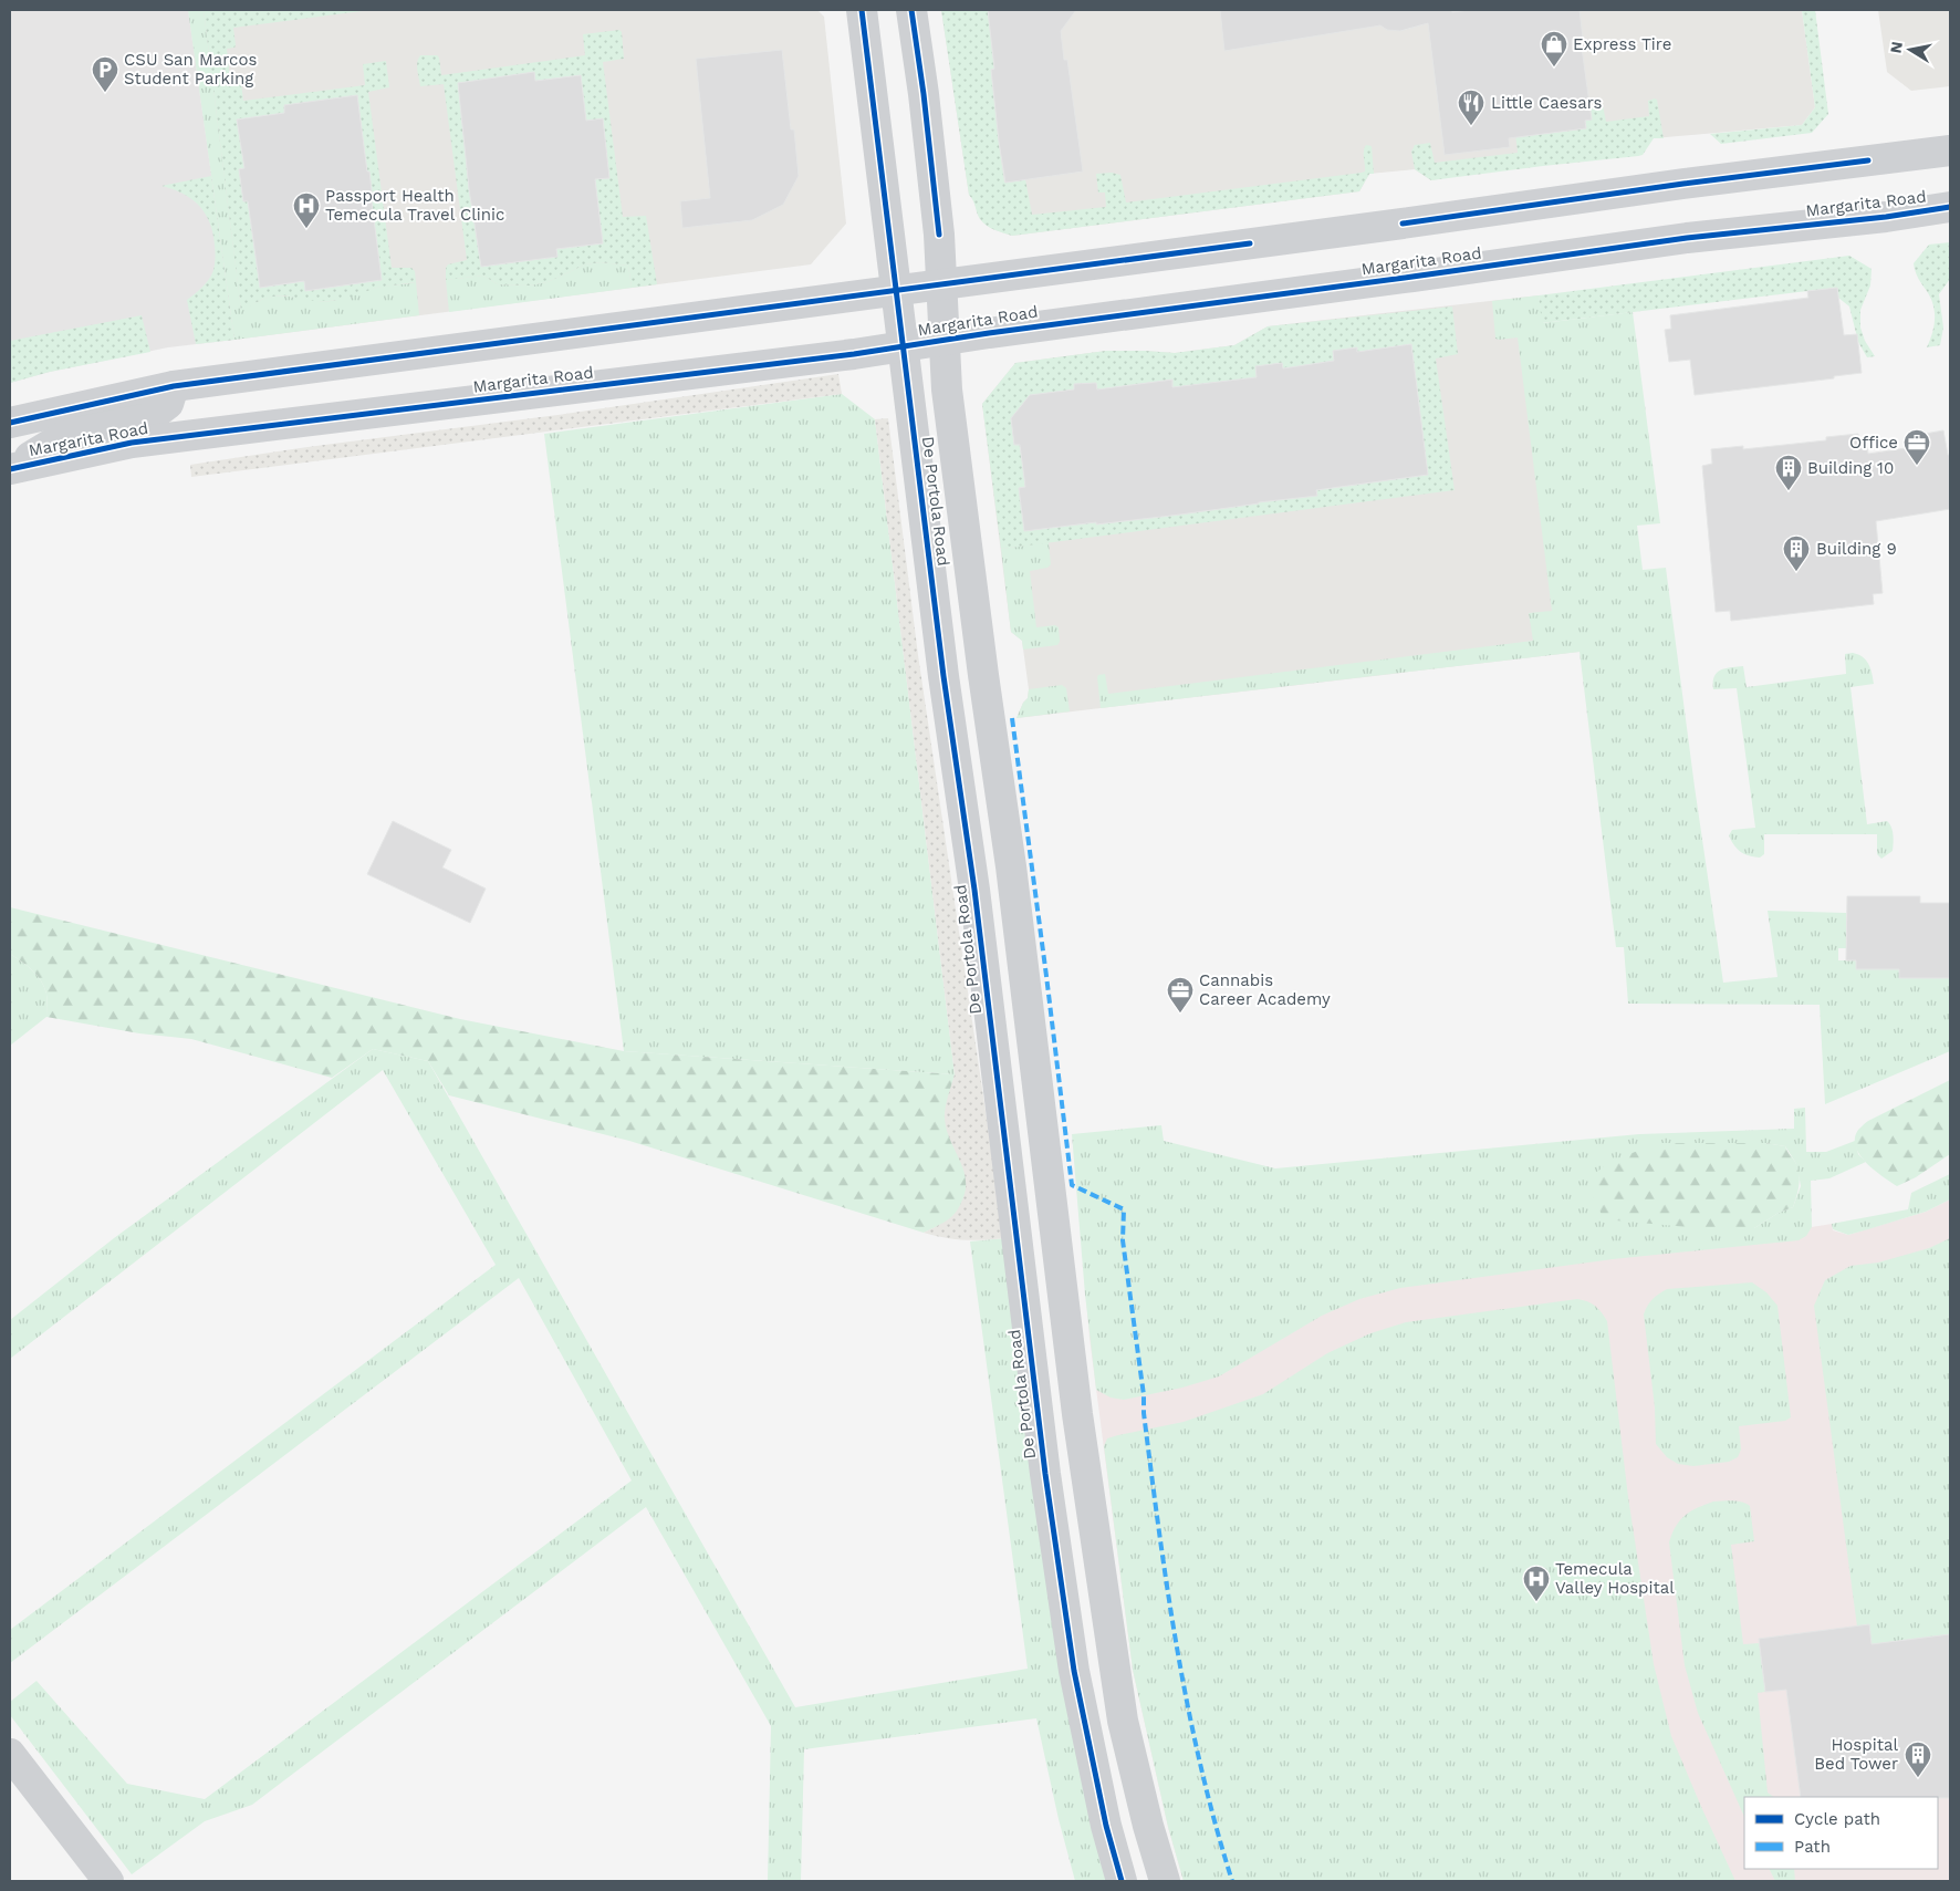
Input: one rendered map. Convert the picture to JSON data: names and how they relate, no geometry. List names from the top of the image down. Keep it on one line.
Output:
{"streets":{"main road":["Margarita Road","De Portola Road"]},"crossings":[["Margarita Road","De Portola Road"]],"places":{"shop":["Express Tire"],"parking":["CSU San Marcos Student Parking"],"restaurant":["Little Caesars"],"hospital":["Passport Health Temecula Travel Clinic","Temecula Valley Hospital"],"office":["Office","Cannabis Career Academy"],"building":["Building 10","Building 9","Hospital Bed Tower"]},"legend":["Cycle path","Path"],"north":"left"}
